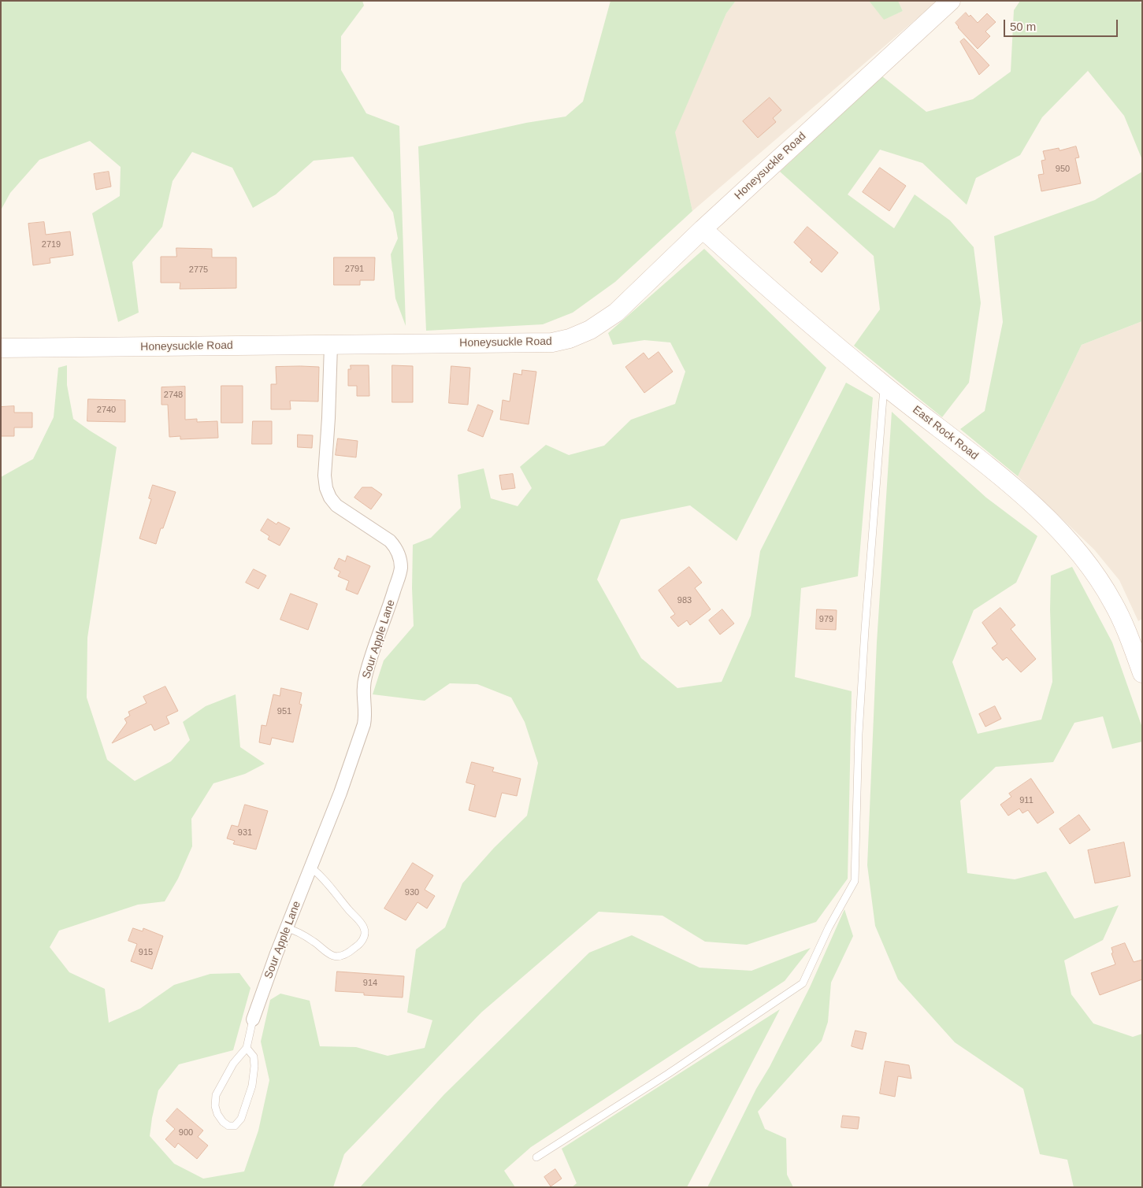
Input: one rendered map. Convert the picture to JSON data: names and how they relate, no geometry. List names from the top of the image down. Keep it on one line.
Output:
{"streets":{"street":["Honeysuckle Road","East Rock Road","Sour Apple Lane"]},"crossings":[["Honeysuckle Road","East Rock Road"],["Honeysuckle Road","Sour Apple Lane"]],"house_numbers":["950","2719","2791","2775","2748","2740","983","979","951","911","931","930","915","914","900"],"scale_bar":"50 m"}
